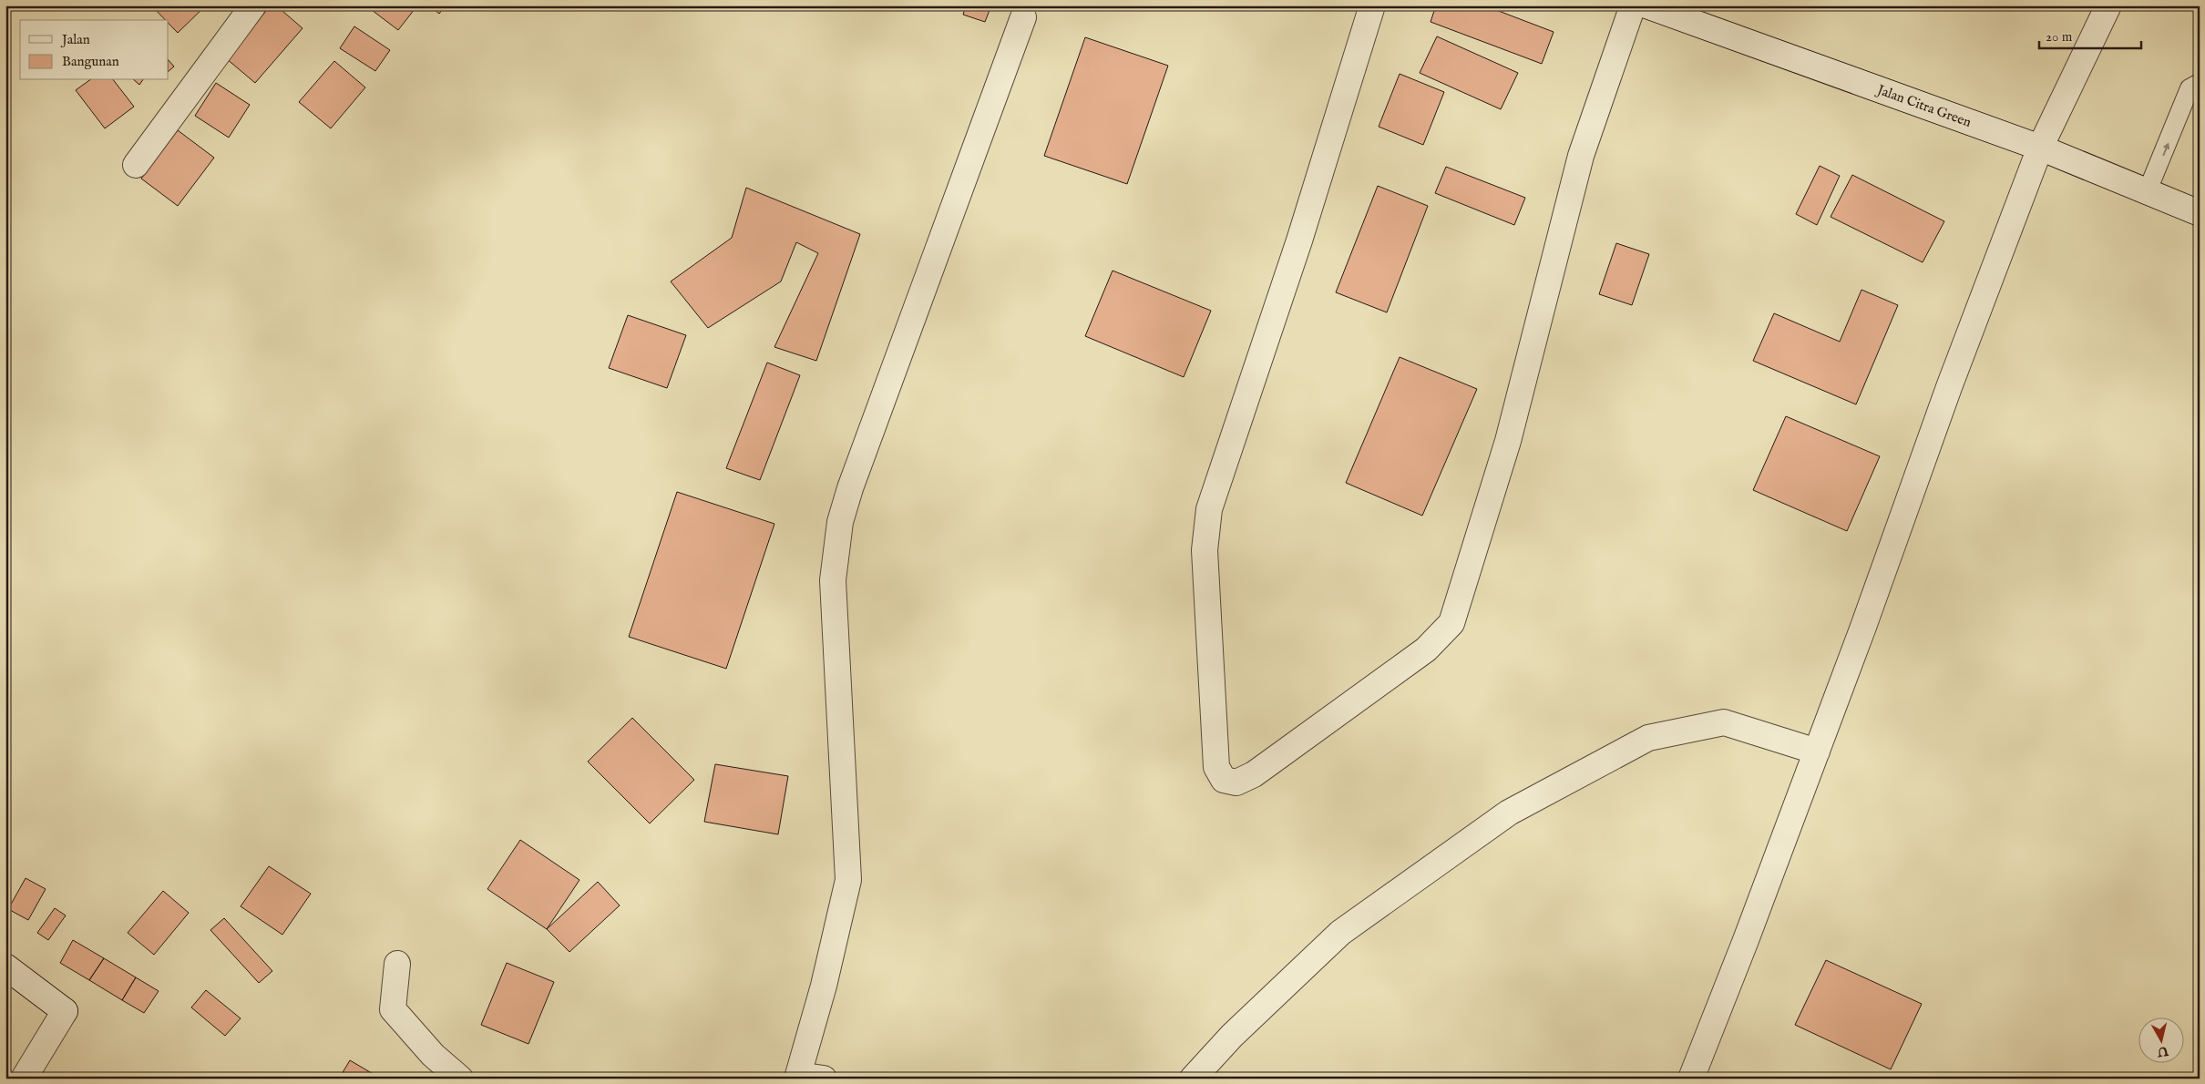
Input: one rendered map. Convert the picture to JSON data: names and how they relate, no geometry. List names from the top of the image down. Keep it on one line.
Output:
{"streets":{"street":["Jalan Citra Green"]},"legend":["Jalan","Bangunan"],"scale_bar":"20 m","north":"bottom"}
